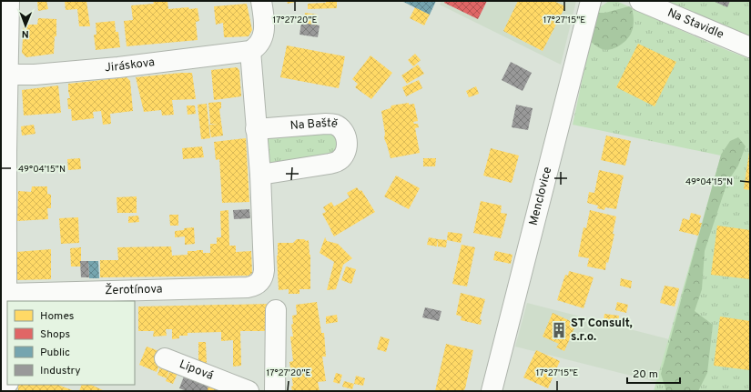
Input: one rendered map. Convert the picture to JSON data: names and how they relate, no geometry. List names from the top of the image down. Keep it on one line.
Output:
{"streets":{"street":["Na Stavidle","Jiráskova","Na Baště","Menclovice","Žerotínova","Lipová"]},"crossings":[["Na Baště","Žerotínova"]],"places":{"building":["ST Consult, s.r.o."]},"legend":["Homes","Shops","Public","Industry"],"scale_bar":"20 m","north":"bottom","coordinates":["17°27'20\"E","17°27'15\"E","49°04'15\"N"]}
